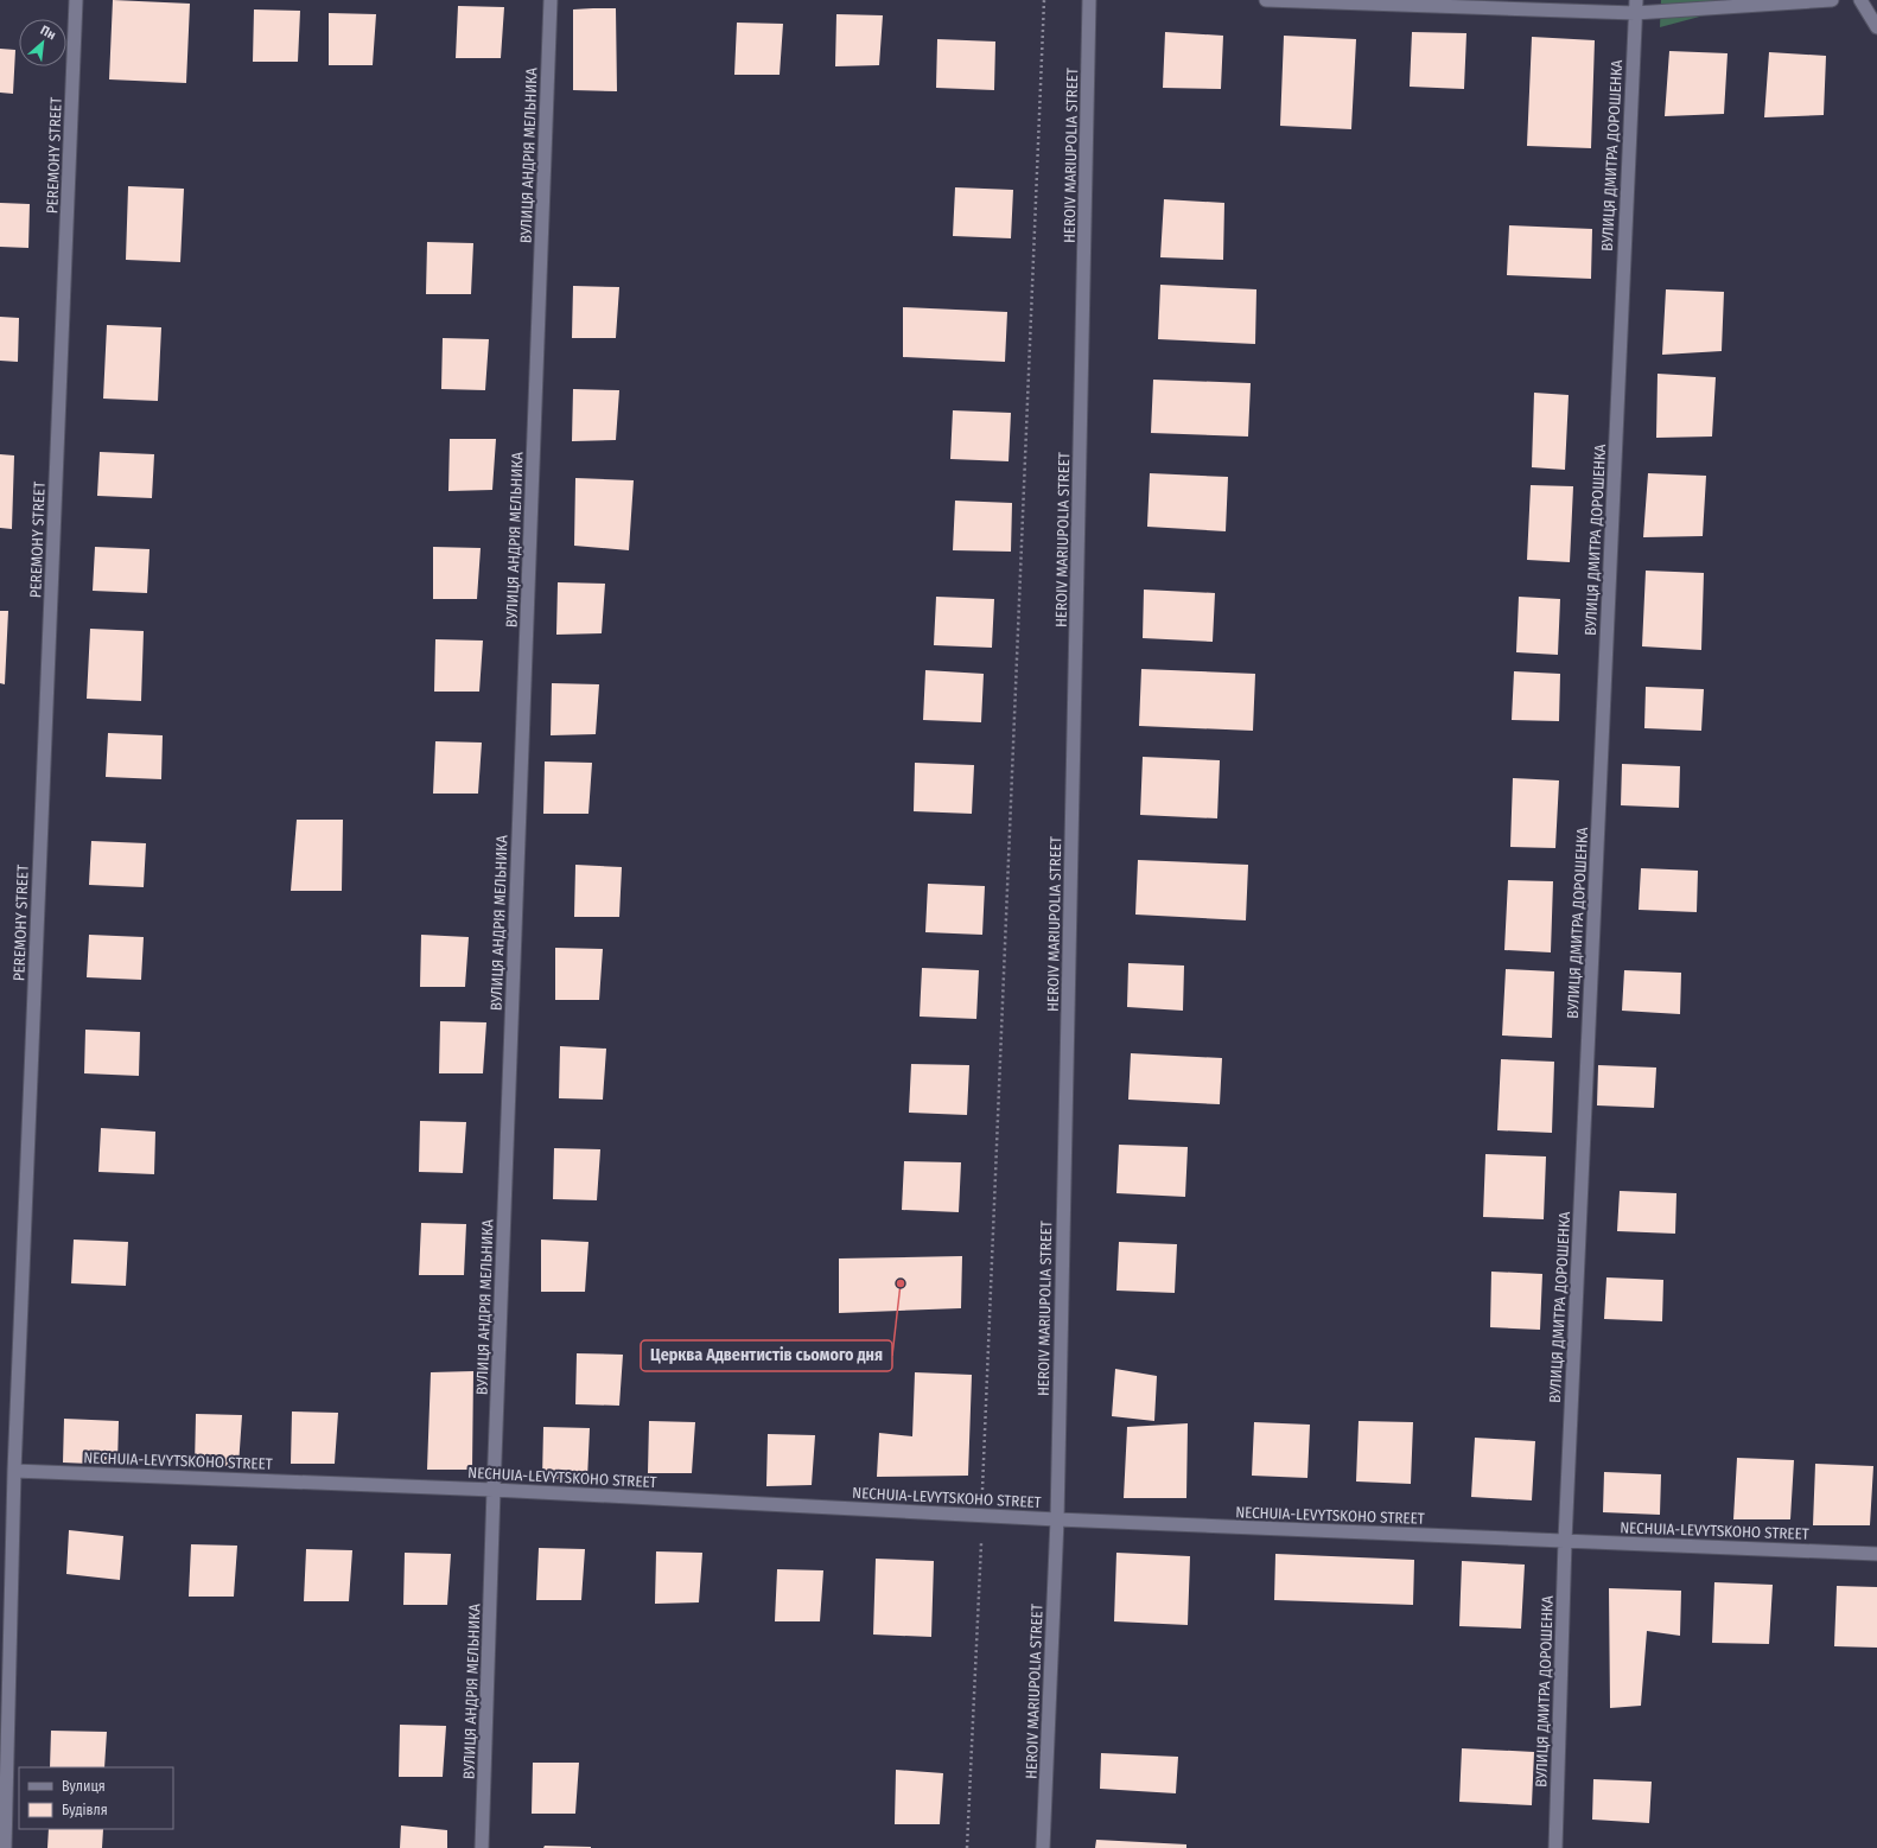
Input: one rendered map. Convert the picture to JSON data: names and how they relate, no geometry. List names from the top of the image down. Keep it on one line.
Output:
{"streets":{"street":["PEREMOHY STREET","ВУЛИЦЯ АНДРІЯ МЕЛЬНИКА","HEROIV MARIUPOLIA STREET","ВУЛИЦЯ ДМИТРА ДОРОШЕНКА","NECHUIA-LEVYTSKOHO STREET"]},"crossings":[["PEREMOHY STREET","NECHUIA-LEVYTSKOHO STREET"],["ВУЛИЦЯ АНДРІЯ МЕЛЬНИКА","NECHUIA-LEVYTSKOHO STREET"],["HEROIV MARIUPOLIA STREET","NECHUIA-LEVYTSKOHO STREET"],["ВУЛИЦЯ ДМИТРА ДОРОШЕНКА","NECHUIA-LEVYTSKOHO STREET"]],"places":["Церква Адвентистів сьомого дня"],"legend":["Вулиця","Будівля"],"north":"top right"}
